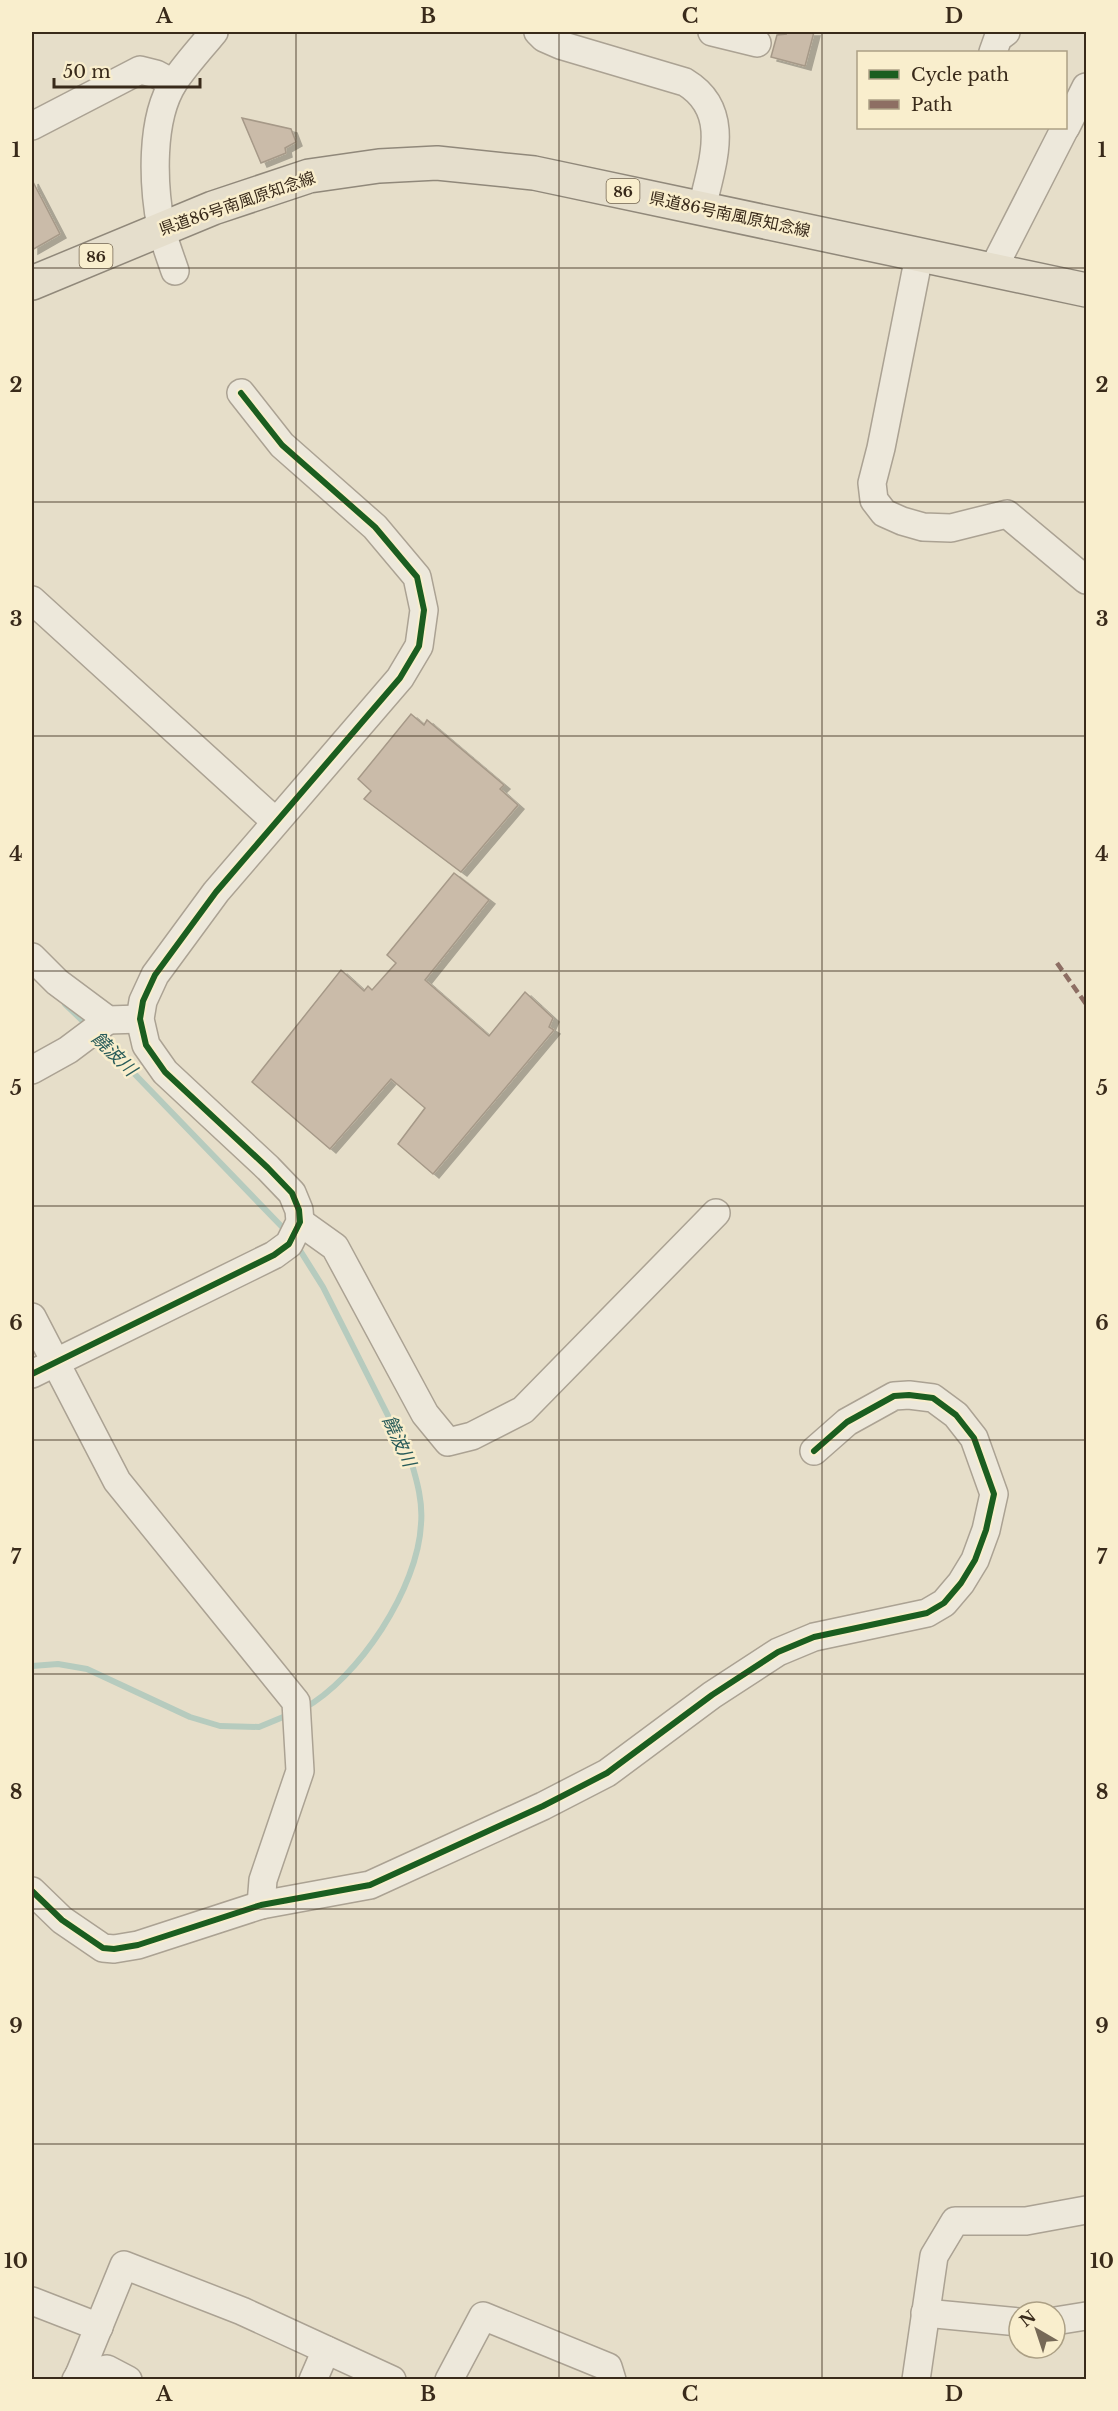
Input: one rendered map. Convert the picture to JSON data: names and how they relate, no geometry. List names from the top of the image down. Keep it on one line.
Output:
{"streets":{"main road":["86","県道86号南風原知念線"]},"water":["饒波川"],"legend":["Cycle path","Path"],"scale_bar":"50 m","north":"top left","grid":{"columns":["A","B","C","D"],"rows":["1","2","3","4","5","6","7","8","9","10"]}}
